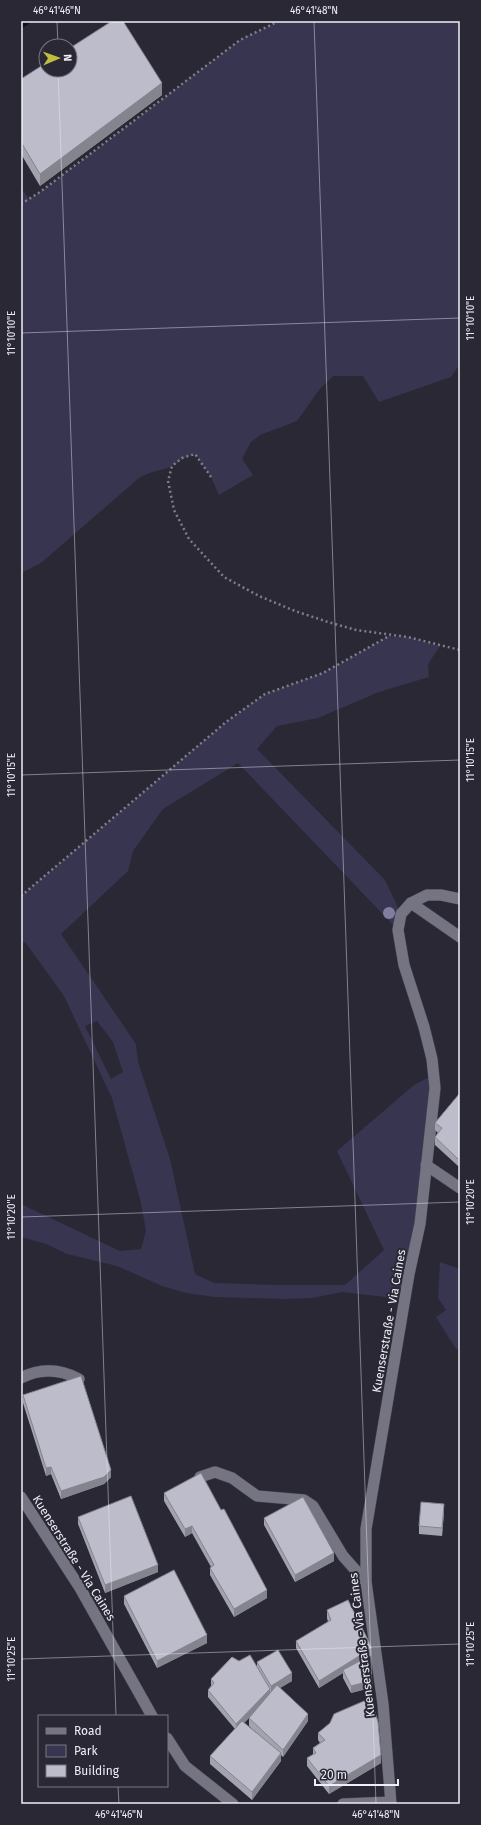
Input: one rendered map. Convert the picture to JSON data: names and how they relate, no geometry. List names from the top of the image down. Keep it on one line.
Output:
{"streets":{"street":["Kuenserstraße - Via Caines"]},"legend":["Road","Park","Building"],"scale_bar":"20 m","north":"right","coordinates":["46°41'46\"N","46°41'48\"N","11°10'10\"E","11°10'15\"E","11°10'20\"E","11°10'25\"E"]}
